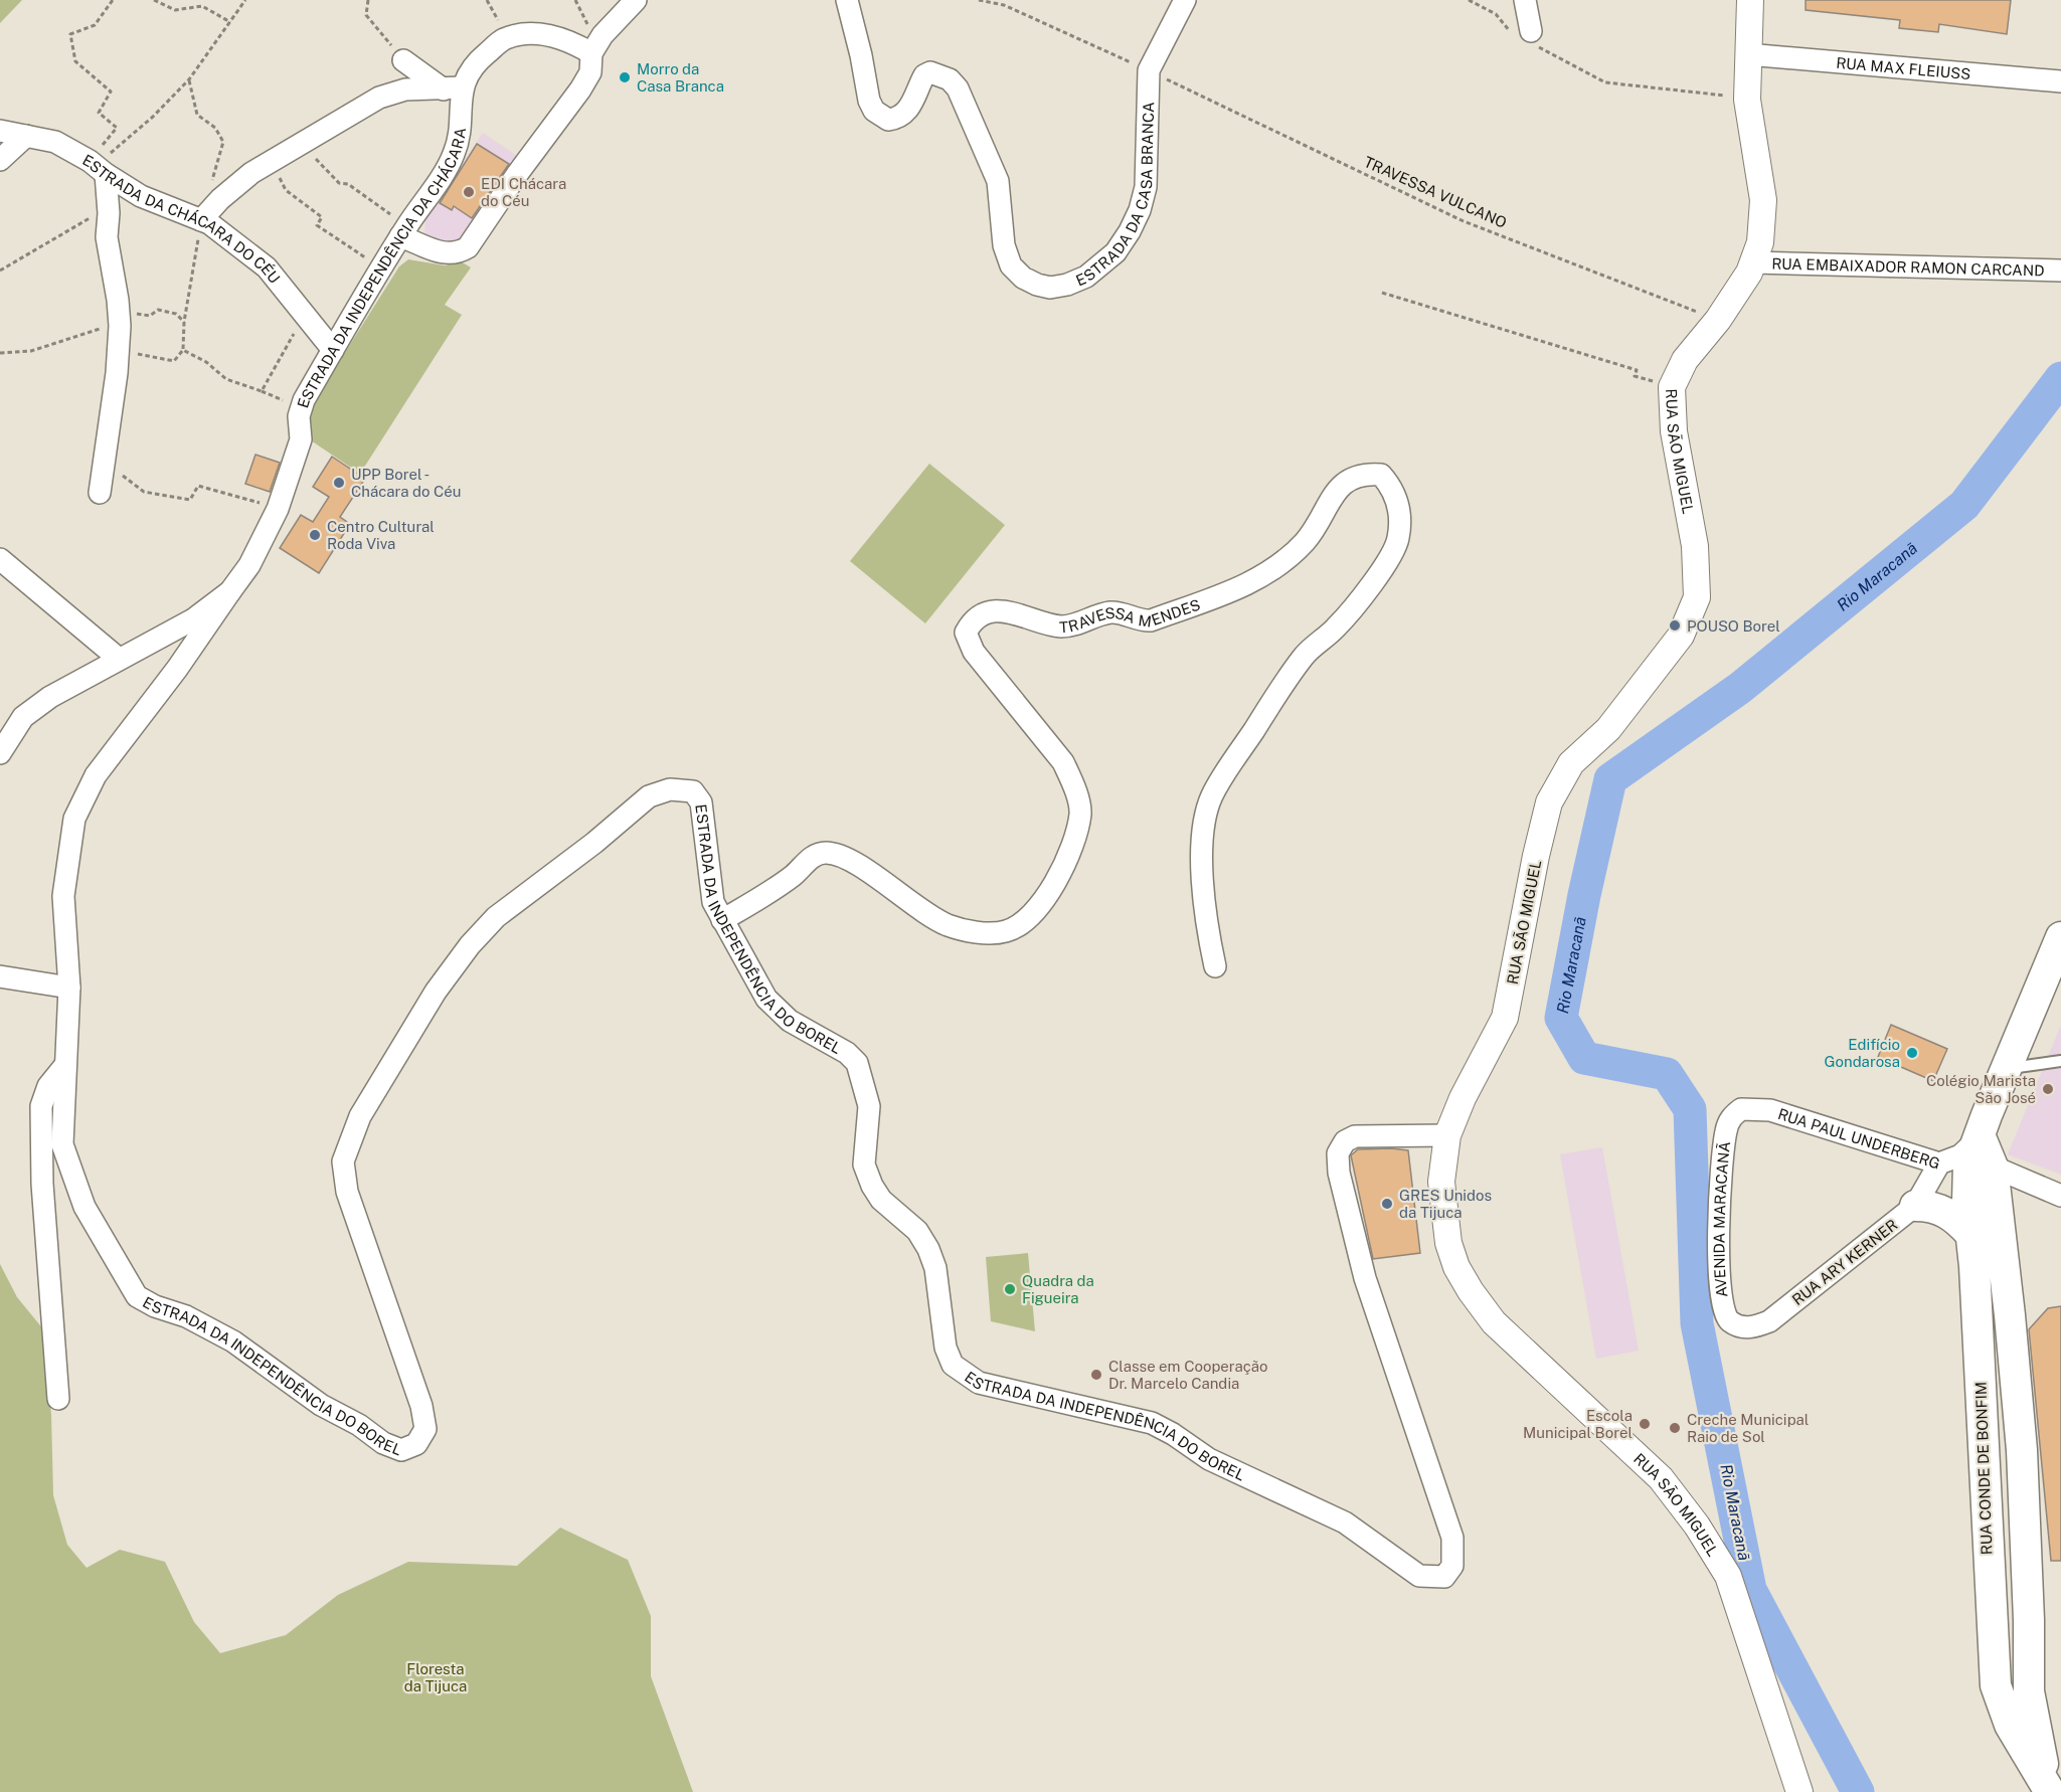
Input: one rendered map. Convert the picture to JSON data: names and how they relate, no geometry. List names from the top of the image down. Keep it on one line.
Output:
{"streets":{"main road":["RUA CONDE DE BONFIM"],"street":["RUA MAX FLEIUSS","ESTRADA DA CASA BRANCA","ESTRADA DA CHÁCARA DO CÉU","RUA EMBAIXADOR RAMON CARCAND","ESTRADA DA INDEPENDÊNCIA DA CHÁCARA","RUA SÃO MIGUEL","TRAVESSA MENDES","ESTRADA DA INDEPENDÊNCIA DO BOREL","RUA PAUL UNDERBERG","AVENIDA MARACANÃ","RUA ARY KERNER"],"path":["TRAVESSA VULCANO"]},"crossings":[["RUA MAX FLEIUSS","RUA SÃO MIGUEL"],["ESTRADA DA CASA BRANCA","TRAVESSA VULCANO"],["TRAVESSA VULCANO","RUA SÃO MIGUEL"],["ESTRADA DA CHÁCARA DO CÉU","ESTRADA DA INDEPENDÊNCIA DA CHÁCARA"],["RUA EMBAIXADOR RAMON CARCAND","RUA SÃO MIGUEL"],["ESTRADA DA INDEPENDÊNCIA DA CHÁCARA","ESTRADA DA INDEPENDÊNCIA DO BOREL"],["RUA SÃO MIGUEL","ESTRADA DA INDEPENDÊNCIA DO BOREL"],["TRAVESSA MENDES","ESTRADA DA INDEPENDÊNCIA DO BOREL"],["RUA PAUL UNDERBERG","AVENIDA MARACANÃ"],["RUA PAUL UNDERBERG","RUA ARY KERNER"],["RUA PAUL UNDERBERG","RUA CONDE DE BONFIM"],["AVENIDA MARACANÃ","RUA ARY KERNER"]],"water":["Rio Maracanã"],"parks":["Floresta da Tijuca"],"places":["Morro da Casa Branca","EDI Chácara do Céu","UPP Borel - Chácara do Céu","Centro Cultural Roda Viva","POUSO Borel","Edifício Gondarosa","Colégio Marista São José","GRES Unidos da Tijuca","Quadra da Figueira","Classe em Cooperação Dr. Marcelo Candia","Escola Municipal Borel","Creche Municipal Raio de Sol"]}
